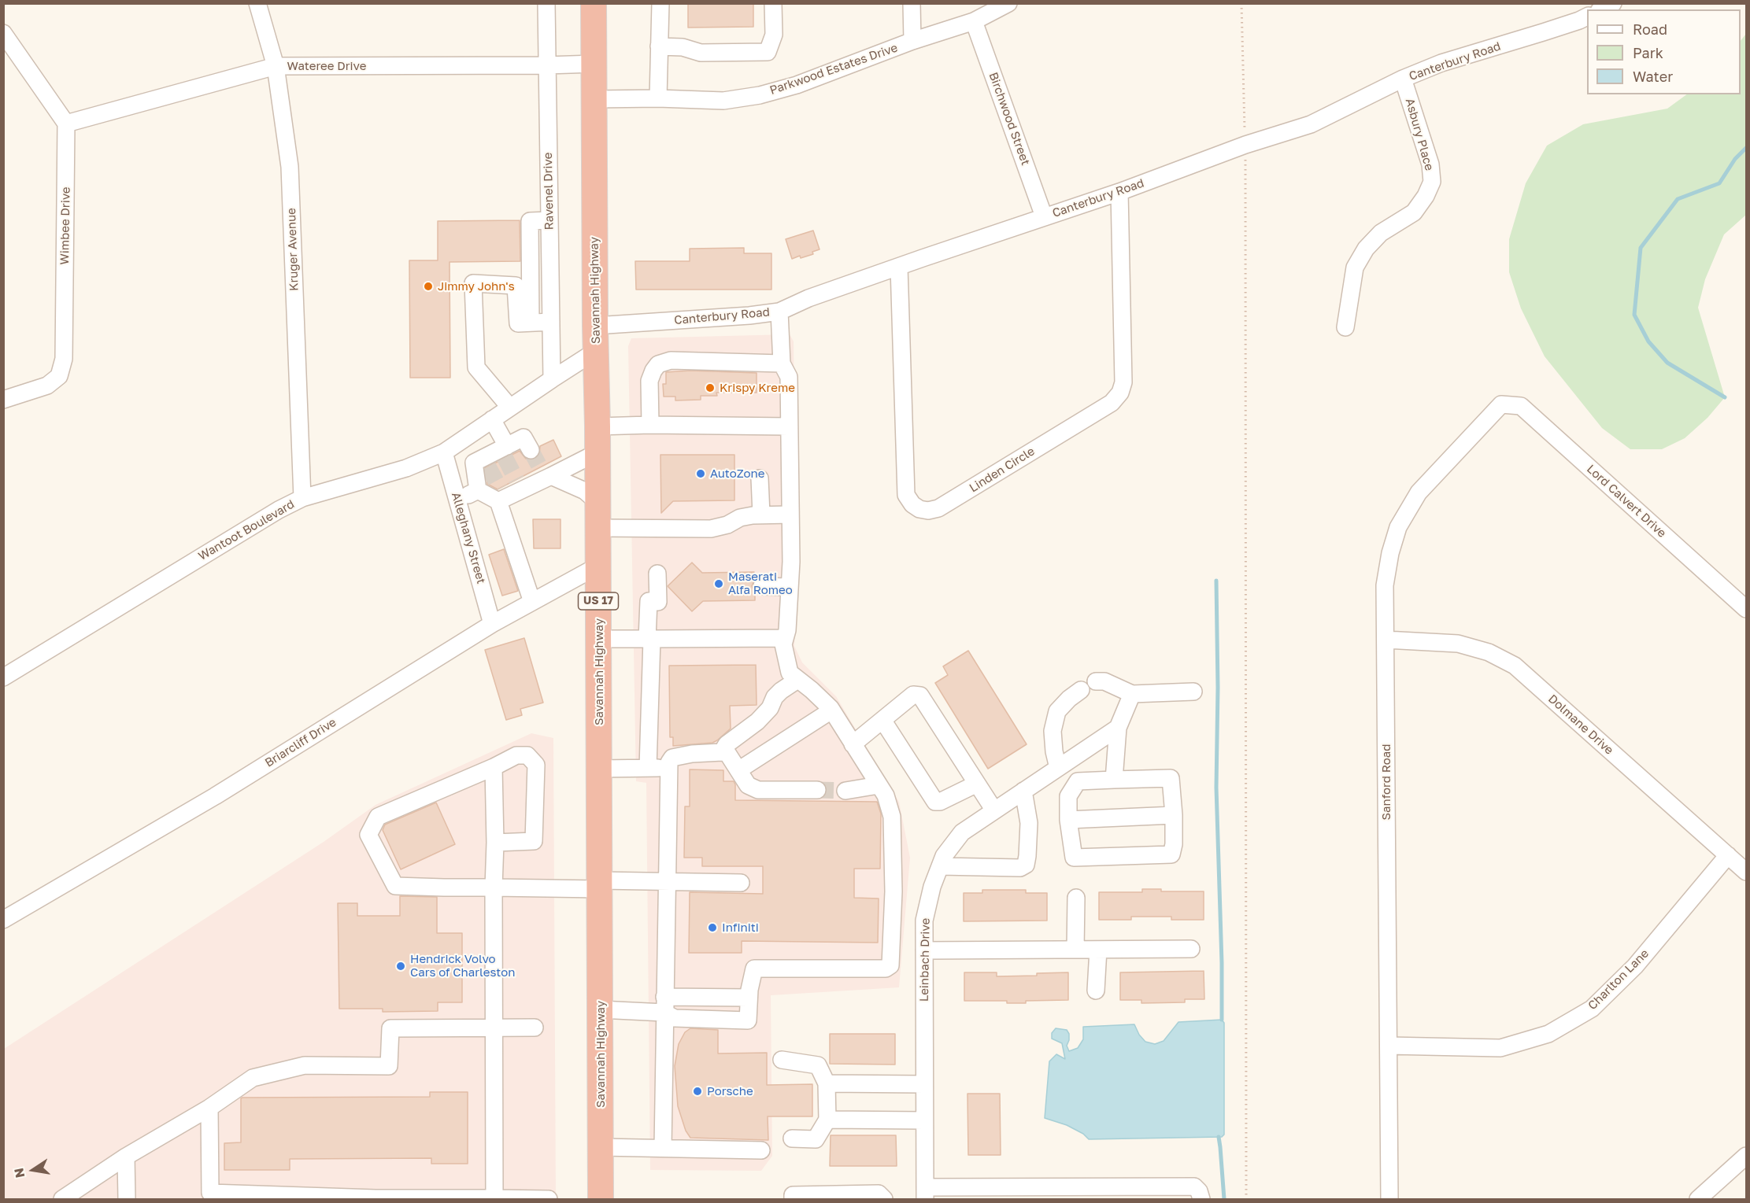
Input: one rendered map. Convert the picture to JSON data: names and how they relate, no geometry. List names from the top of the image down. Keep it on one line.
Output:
{"streets":{"highway":["Savannah Highway","US 17"],"street":["Canterbury Road","Wateree Drive","Parkwood Estates Drive","Birchwood Street","Asbury Place","Ravenel Drive","Wimbee Drive","Kruger Avenue","Linden Circle","Lord Calvert Drive","Wantoot Boulevard","Alleghany Street","Dolmane Drive","Briarcliff Drive","Sanford Road","Leinbach Drive","Charlton Lane"]},"crossings":[["Canterbury Road","Birchwood Street"],["Canterbury Road","Asbury Place"],["Canterbury Road","Savannah Highway"],["Canterbury Road","Linden Circle"],["Wateree Drive","Ravenel Drive"],["Wateree Drive","Wimbee Drive"],["Wateree Drive","Kruger Avenue"],["Wateree Drive","Savannah Highway"],["Parkwood Estates Drive","Birchwood Street"],["Parkwood Estates Drive","Savannah Highway"],["Ravenel Drive","Wantoot Boulevard"],["Kruger Avenue","Wantoot Boulevard"],["Savannah Highway","Wantoot Boulevard"],["Savannah Highway","Briarcliff Drive"],["Lord Calvert Drive","Sanford Road"],["Wantoot Boulevard","Alleghany Street"],["Alleghany Street","Briarcliff Drive"],["Dolmane Drive","Sanford Road"],["Dolmane Drive","Charlton Lane"],["Sanford Road","Charlton Lane"]],"places":["Jimmy John's","Krispy Kreme","AutoZone","Maserati Alfa Romeo","Infiniti","Hendrick Volvo Cars of Charleston","Porsche"],"legend":["Road","Park","Water"],"north":"left"}
